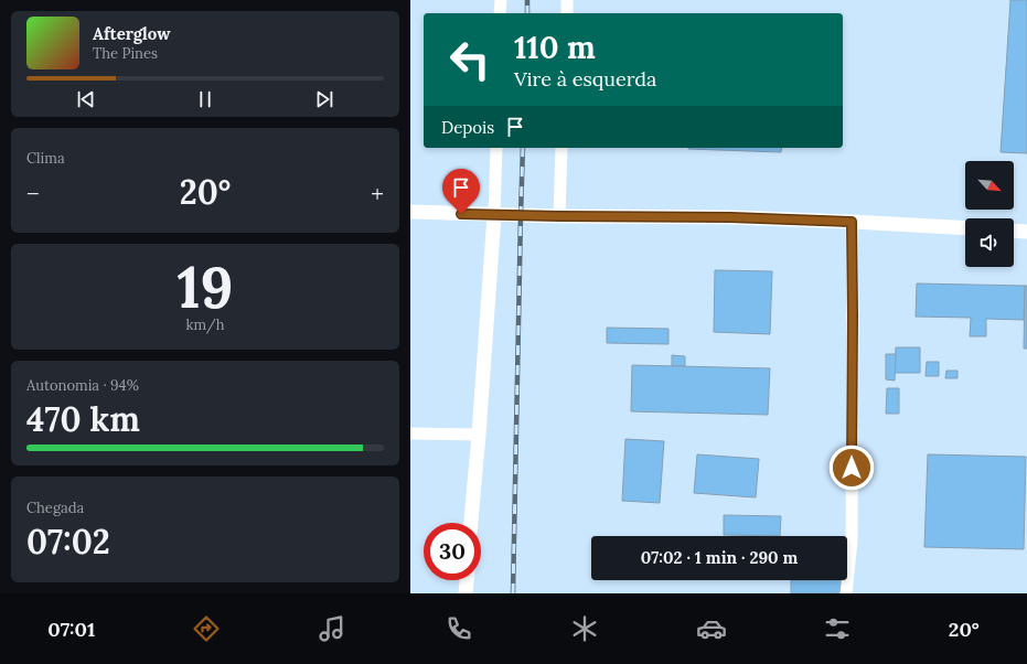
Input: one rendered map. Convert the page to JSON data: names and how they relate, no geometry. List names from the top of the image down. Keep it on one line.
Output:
{"north":"bottom right","page":{"turn":["110 m","Vire à esquerda"],"song":["Afterglow","The Pines"],"then":"Depois","tile":["Clima",["19","km/h"],["Autonomia · 94%","470 km"],["Chegada","07:02"]],"heat":["−","20°","+"],"limit":"30","trip":"07:02 · 1 min · 290 m","tabs":["07:01","20°"]}}
